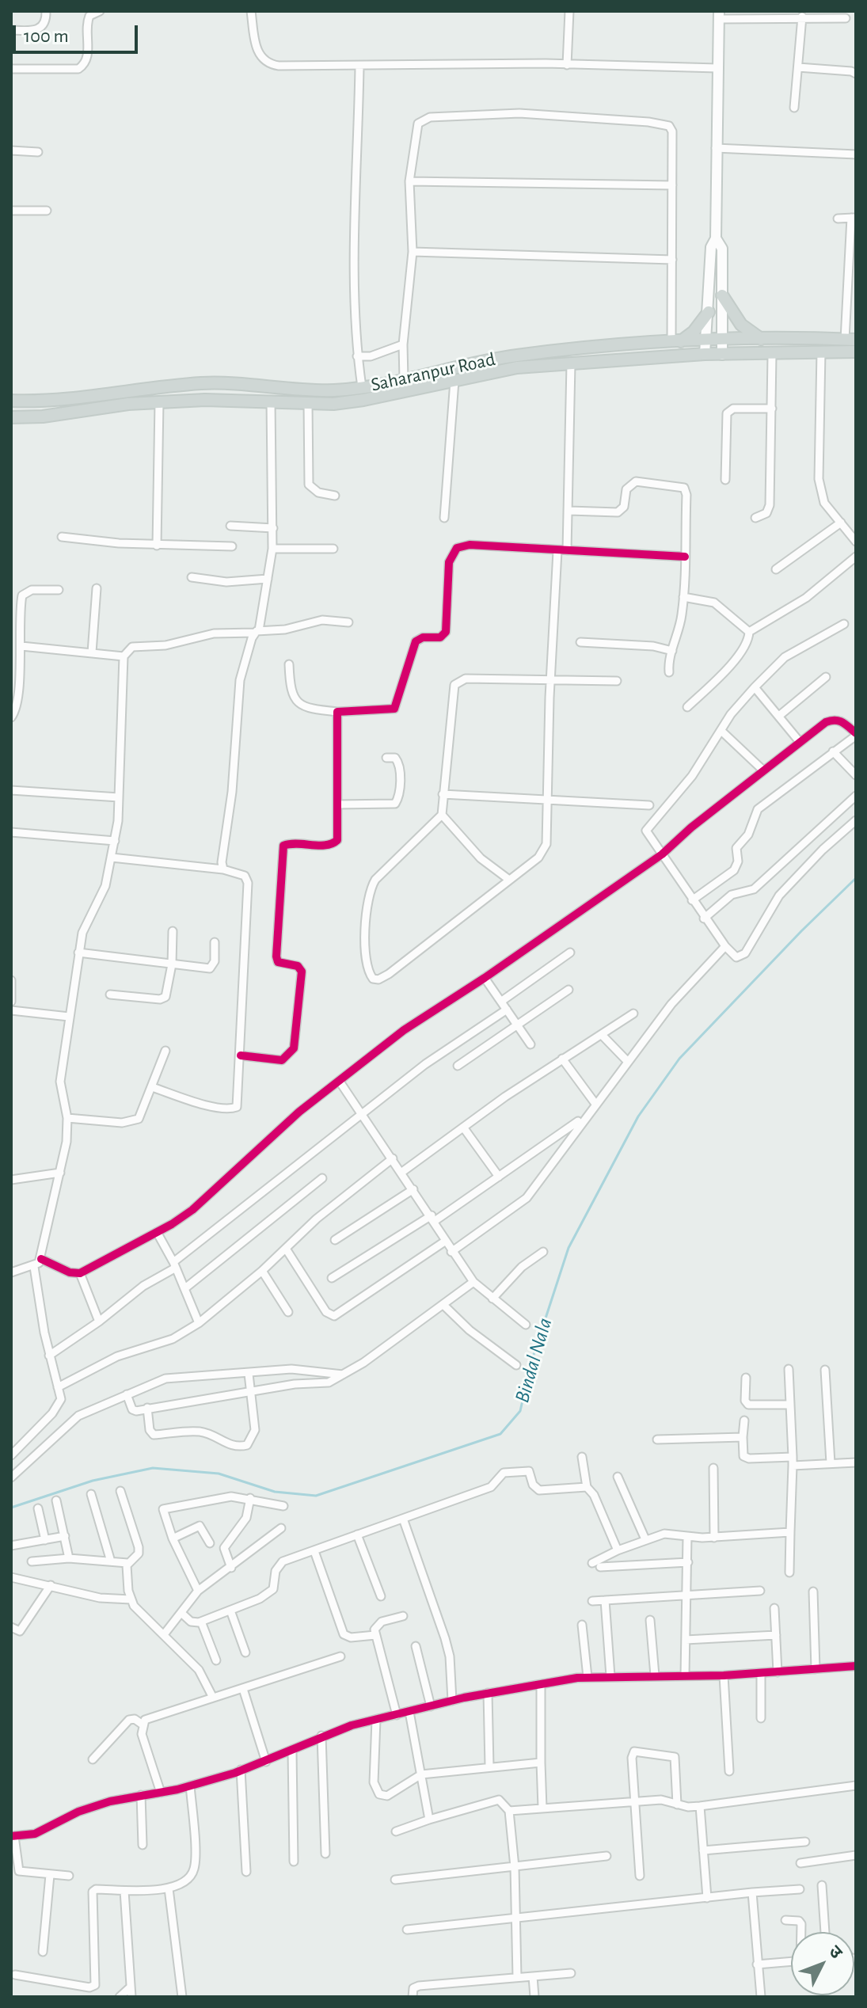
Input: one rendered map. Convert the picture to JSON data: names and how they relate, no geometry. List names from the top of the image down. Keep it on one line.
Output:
{"streets":{"main road":["Saharanpur Road"]},"water":["Bindal Nala"],"scale_bar":"100 m","north":"top right"}
